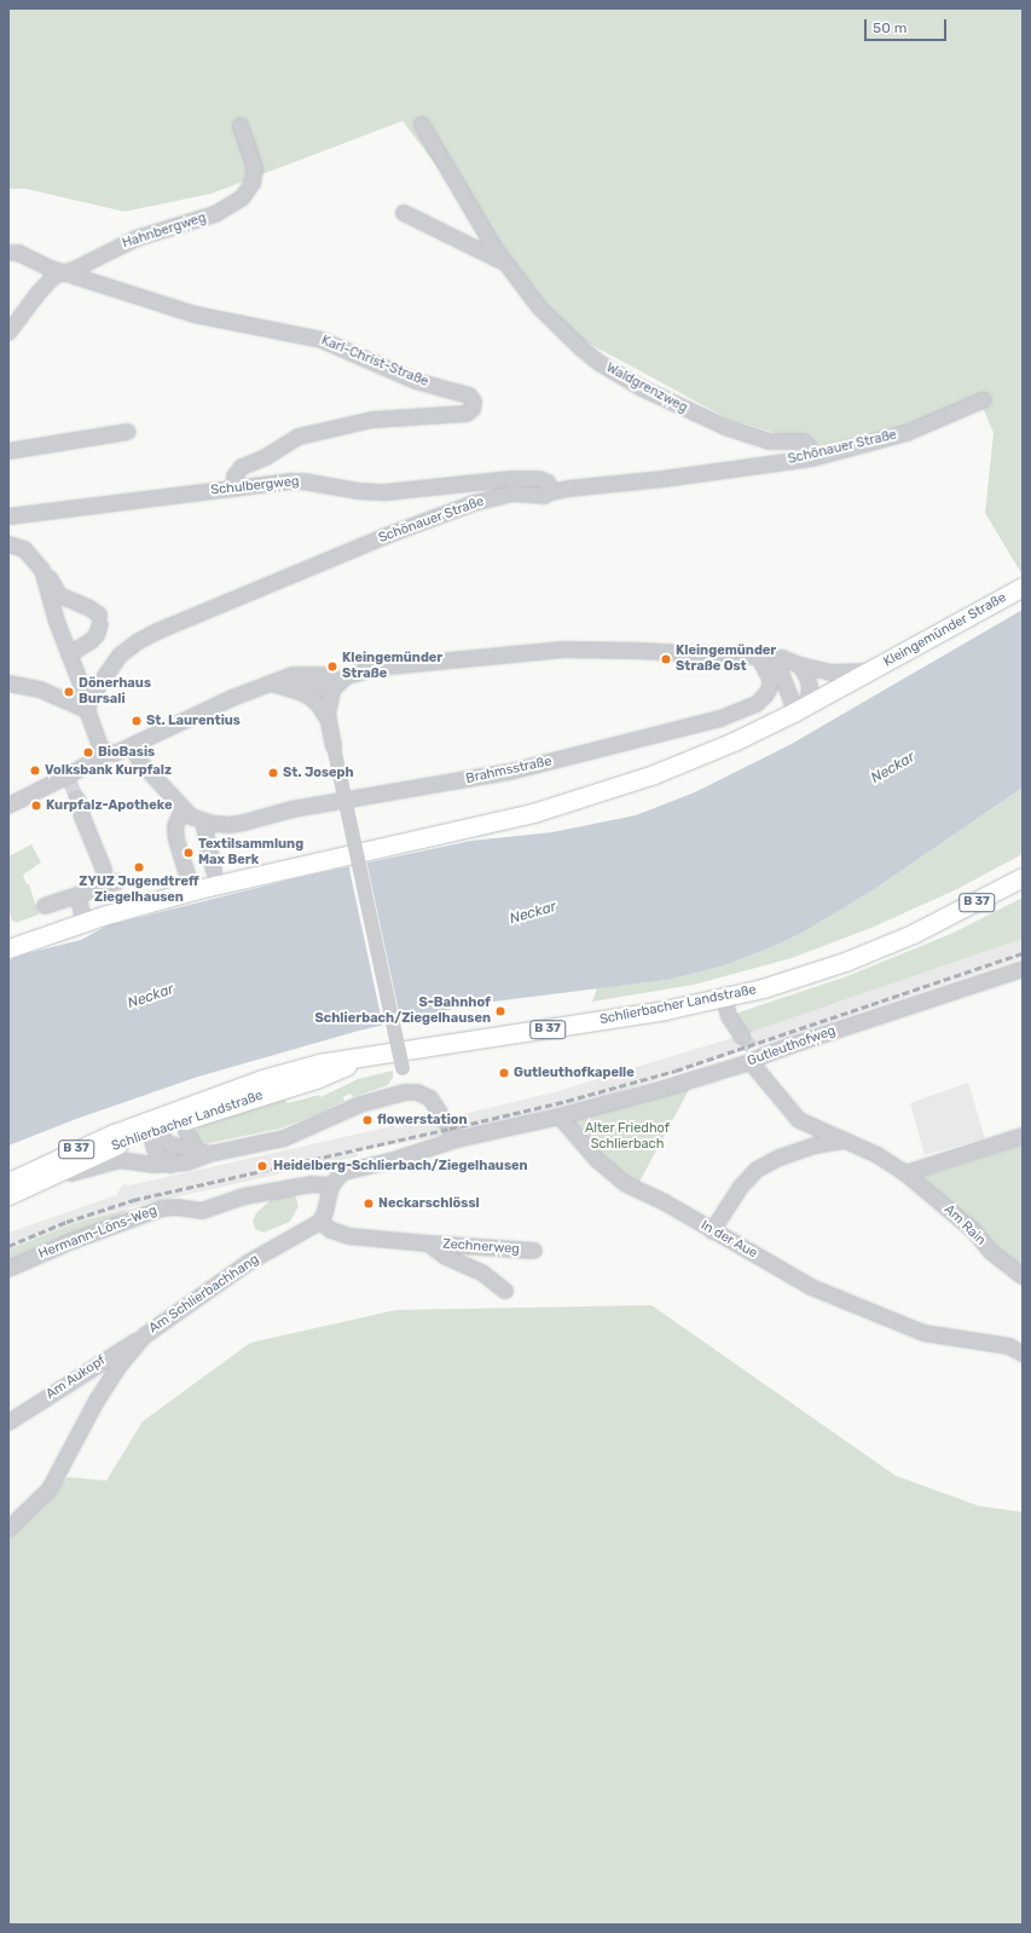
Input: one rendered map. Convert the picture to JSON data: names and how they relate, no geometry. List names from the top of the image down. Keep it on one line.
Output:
{"streets":{"main road":["Kleingemünder Straße","B 37","Schlierbacher Landstraße"],"street":["Hahnbergweg","Karl-Christ-Straße","Waldgrenzweg","Schönauer Straße","Schulbergweg","Brahmsstraße","Gutleuthofweg","Am Rain","Hermann-Löns-Weg","In der Aue","Zechnerweg","Am Schlierbachhang","Am Aukopf"]},"crossings":[["Hahnbergweg","Karl-Christ-Straße"],["Karl-Christ-Straße","Schulbergweg"],["Waldgrenzweg","Schönauer Straße"],["Schönauer Straße","Schulbergweg"],["Kleingemünder Straße","Brahmsstraße"],["Gutleuthofweg","Am Rain"],["Gutleuthofweg","In der Aue"],["Zechnerweg","Am Schlierbachhang"],["Am Schlierbachhang","Am Aukopf"]],"water":["Neckar"],"parks":["Alter Friedhof Schlierbach"],"places":["Kleingemünder Straße Ost","Kleingemünder Straße","Dönerhaus Bursali","St. Laurentius","BioBasis","Volksbank Kurpfalz","St. Joseph","Kurpfalz-Apotheke","Textilsammlung Max Berk","ZYUZ Jugendtreff Ziegelhausen","S-Bahnhof Schlierbach/Ziegelhausen","Gutleuthofkapelle","flowerstation","Heidelberg-Schlierbach/Ziegelhausen","Neckarschlössl"],"scale_bar":"50 m"}
